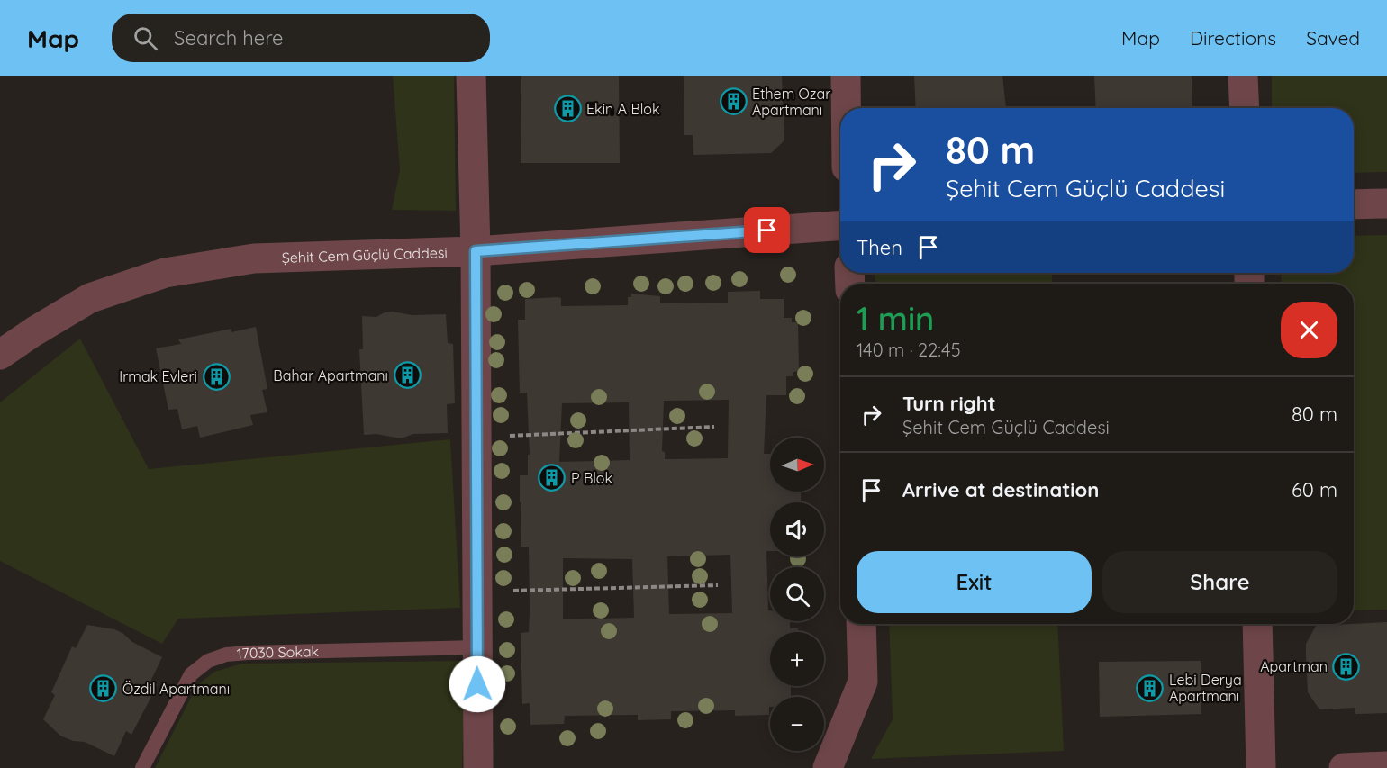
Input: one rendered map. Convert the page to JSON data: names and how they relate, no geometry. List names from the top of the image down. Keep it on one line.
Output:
{"streets":{"street":["Şehit Cem Güçlü Caddesi"],"lane":["17030 Sokak"]},"places":{"building":["Ethem Ozar Apartmanı","Ekin A Blok","Bahar Apartmanı","Irmak Evleri","P Blok","Apartman","Lebi Derya Apartmanı","Özdil Apartmanı"]},"north":"right","page":{"header":"Map","search":"Search here","nav":["Map","Directions","Saved"],"turn":["80 m","Şehit Cem Güçlü Caddesi"],"then":"Then","heading":["1 min","140 m · 22:45"],"list":[{"name":"Turn right","note":"Şehit Cem Güçlü Caddesi","value":"80 m"},{"name":"Arrive at destination","value":"60 m"}],"map_buttons":["+","−"],"buttons":["Exit","Share"]}}
